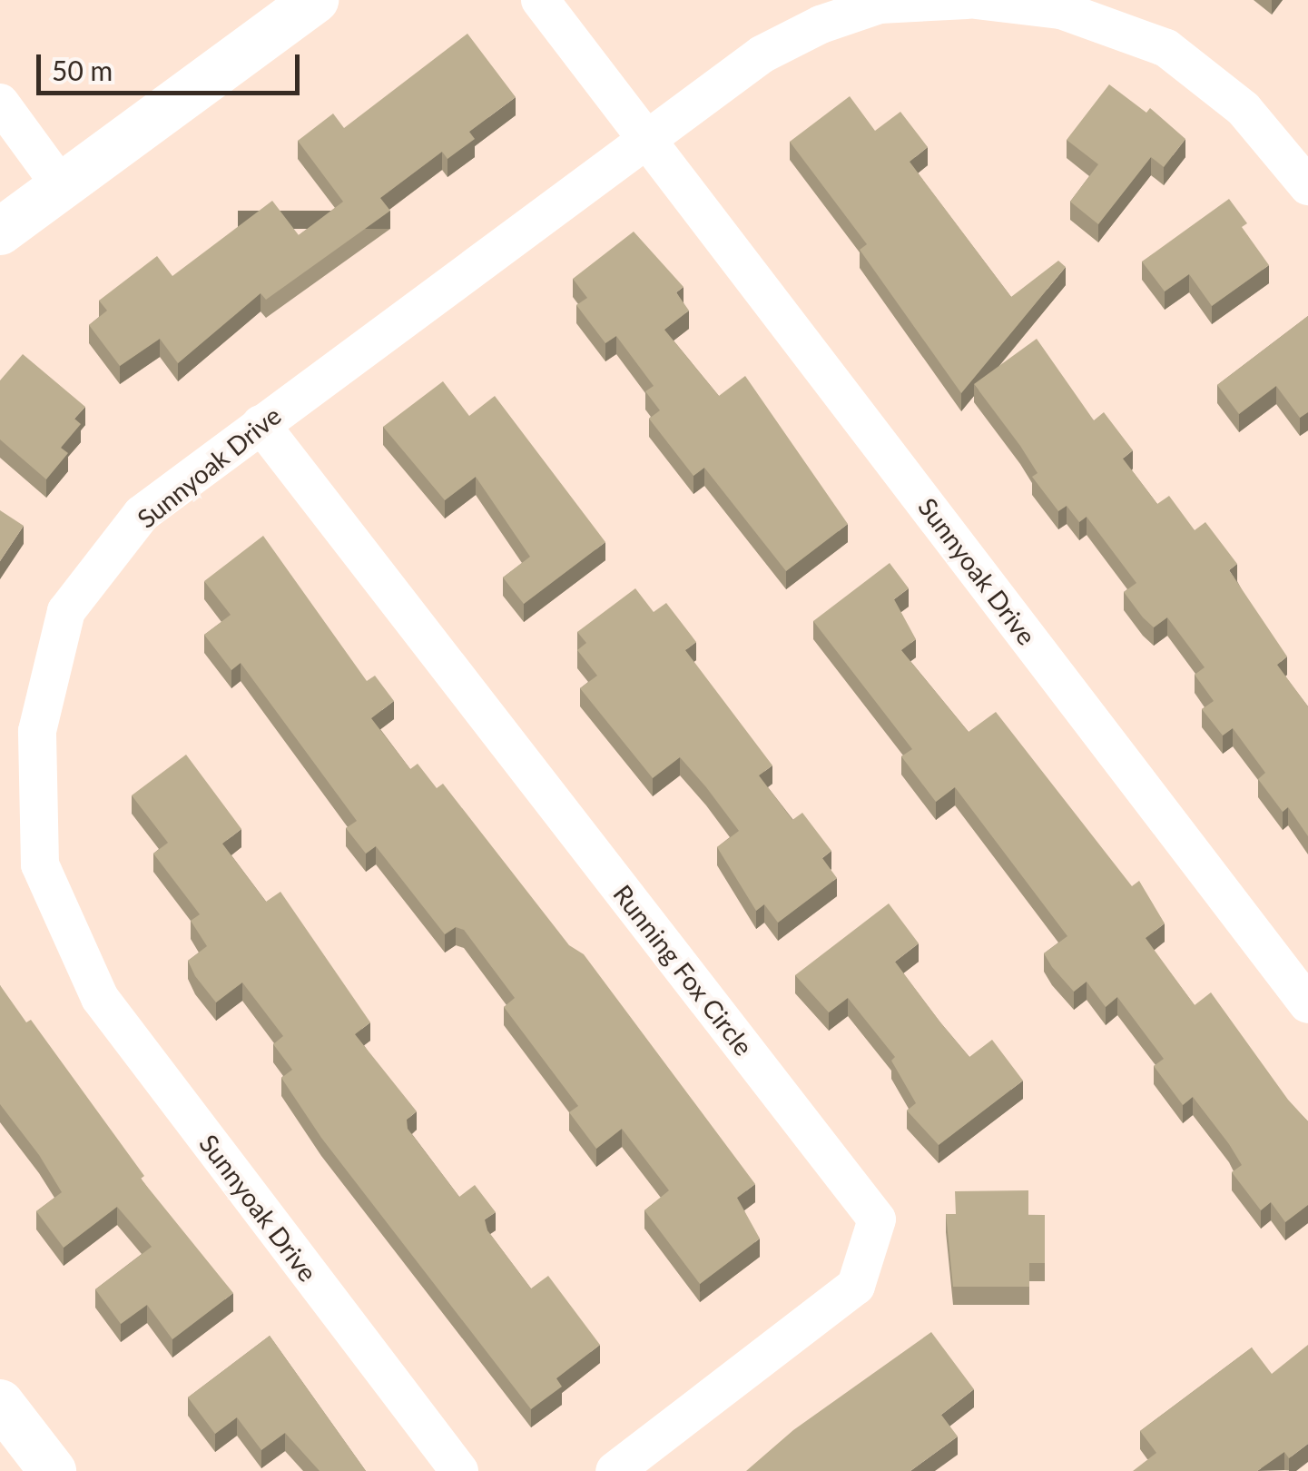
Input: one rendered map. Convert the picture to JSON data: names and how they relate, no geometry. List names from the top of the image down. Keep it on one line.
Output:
{"streets":{"street":["Sunnyoak Drive","Running Fox Circle"]},"crossings":[["Sunnyoak Drive","Running Fox Circle"]],"scale_bar":"50 m"}
